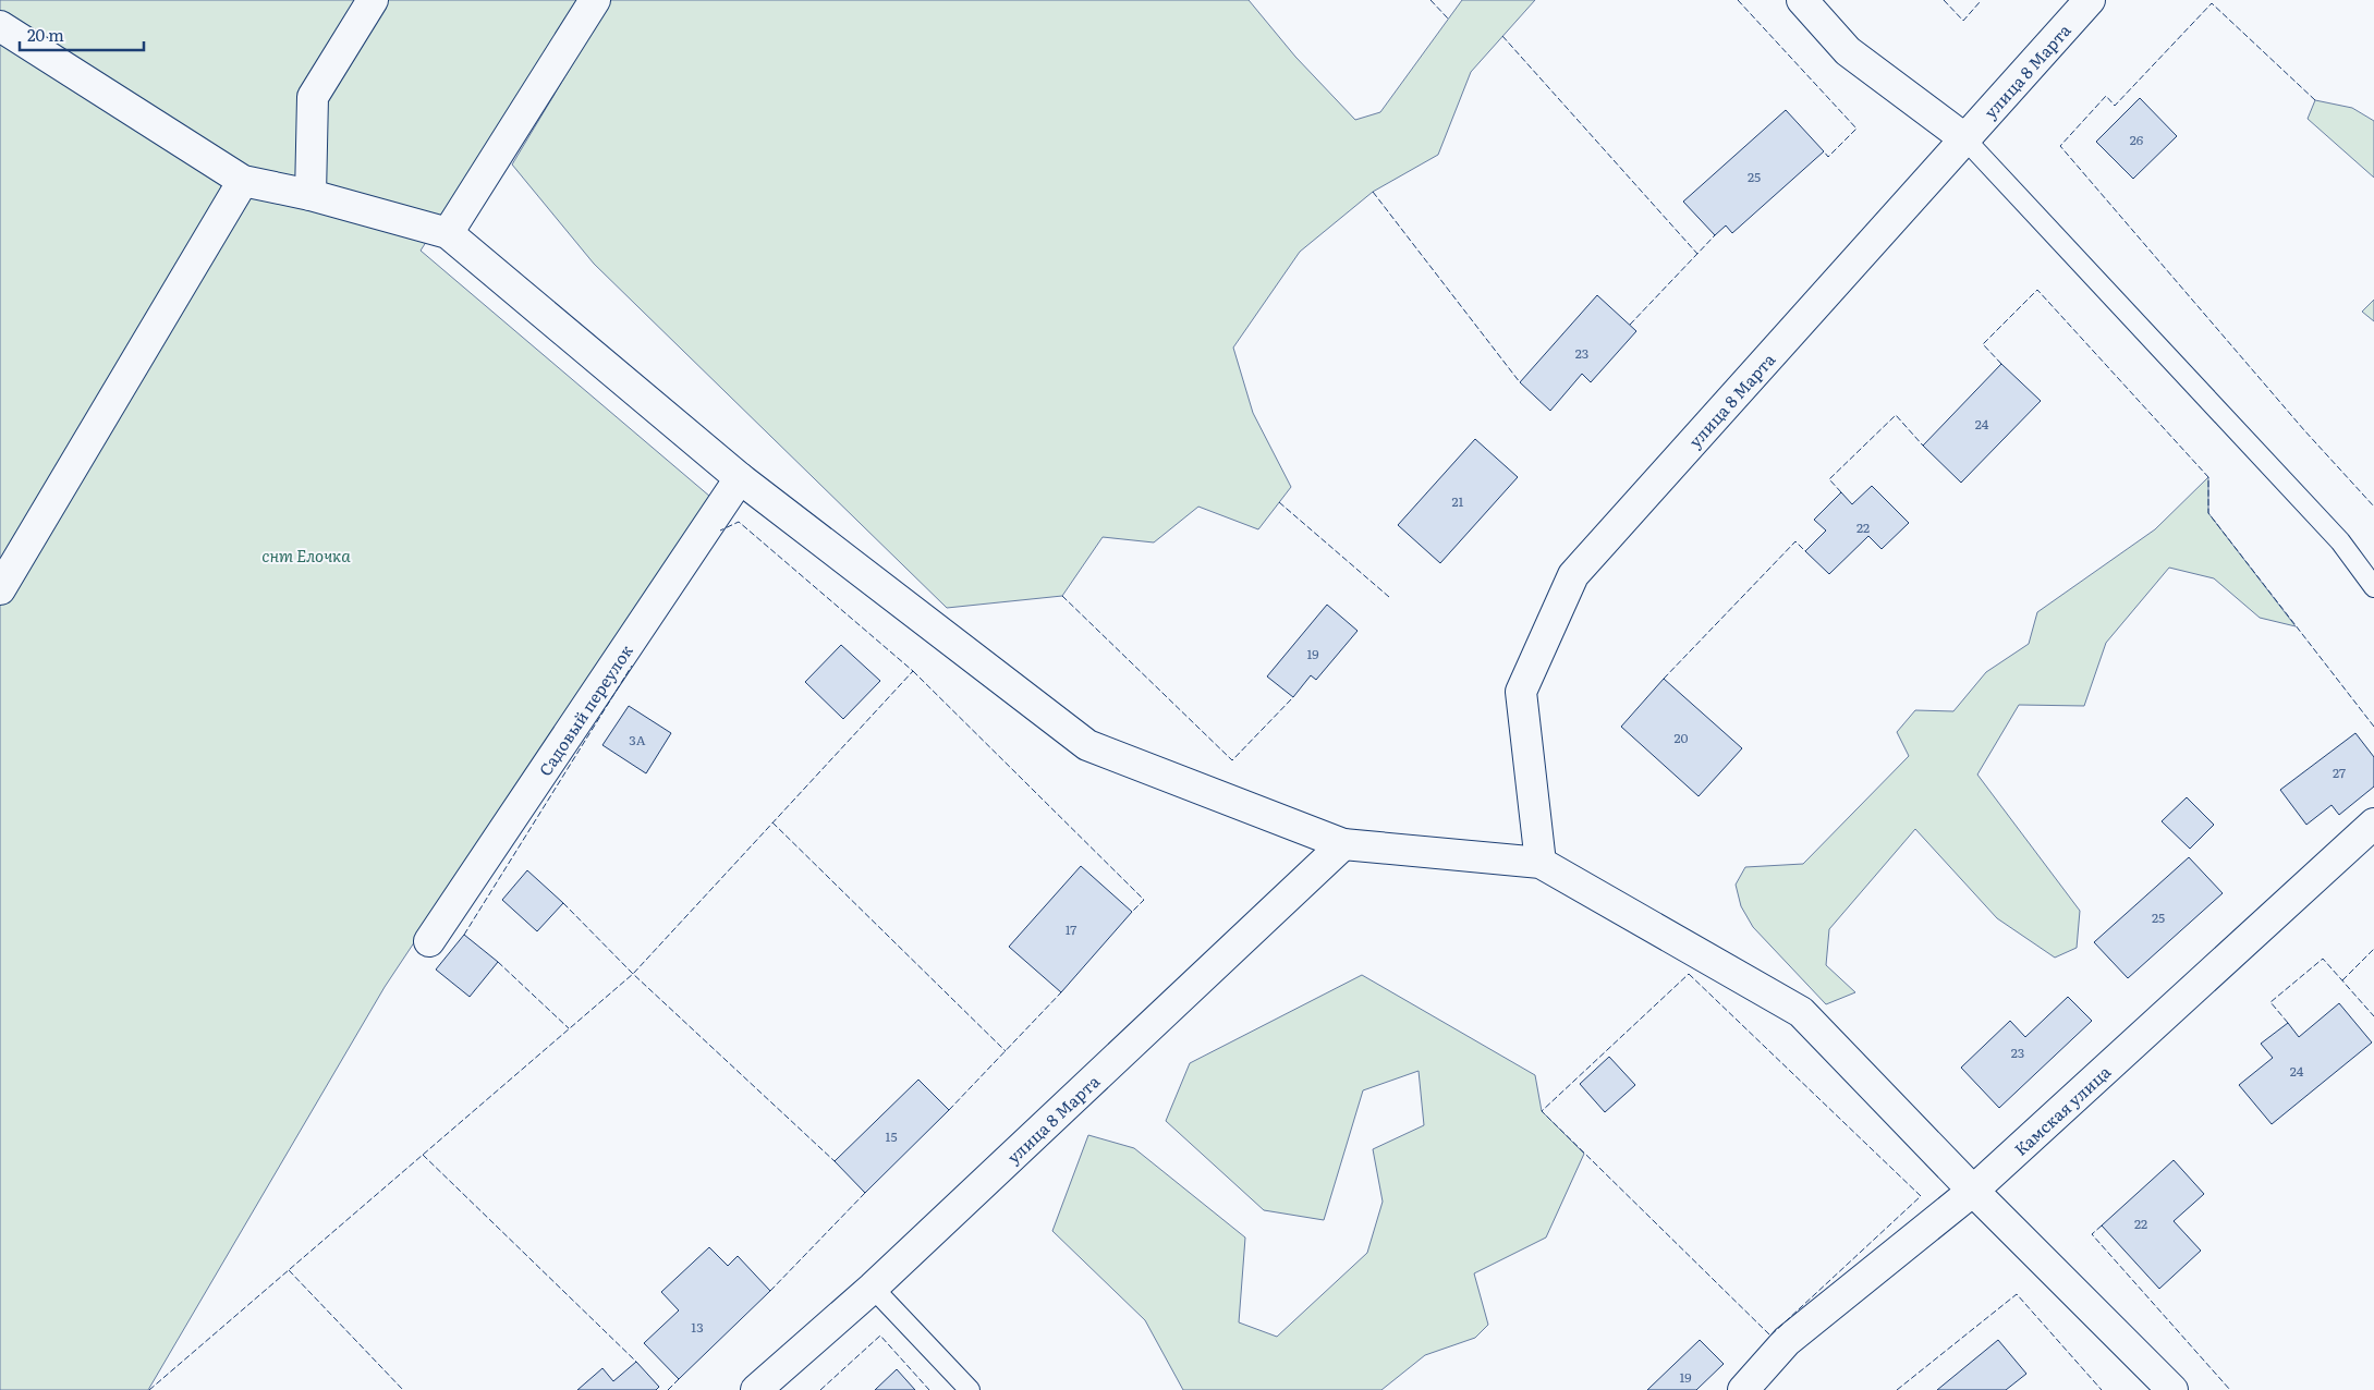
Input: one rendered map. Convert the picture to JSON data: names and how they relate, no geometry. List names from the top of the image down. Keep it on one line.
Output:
{"streets":{"street":["улица 8 Марта","Садовый переулок","Камская улица"]},"parks":["снт Елочка"],"house_numbers":["26","25","23","24","21","22","19","20","3А","27","25","17","23","24","15","22","13","19"],"scale_bar":"20 m"}
